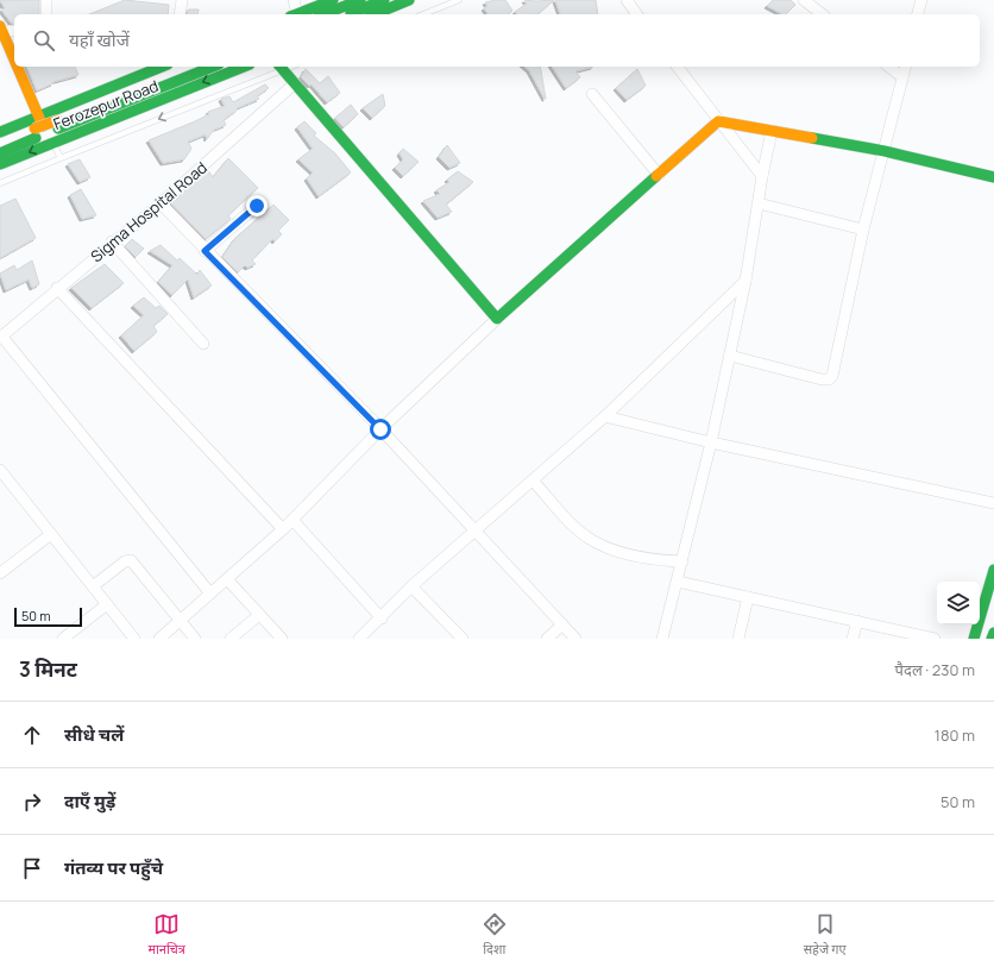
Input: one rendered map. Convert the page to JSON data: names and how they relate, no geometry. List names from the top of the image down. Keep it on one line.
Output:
{"streets":{"street":["Ferozepur Road","Sigma Hospital Road"]},"scale_bar":"50 m","page":{"search":"यहाँ खोजें","scale":"50 m","heading":["3 मिनट","पैदल · 230 m"],"list":[["सीधे चलें","180 m"],["दाएँ मुड़ें","50 m"],"गंतव्य पर पहुँचे"],"nav":["मानचित्र","दिशा","सहेजे गए"]}}
